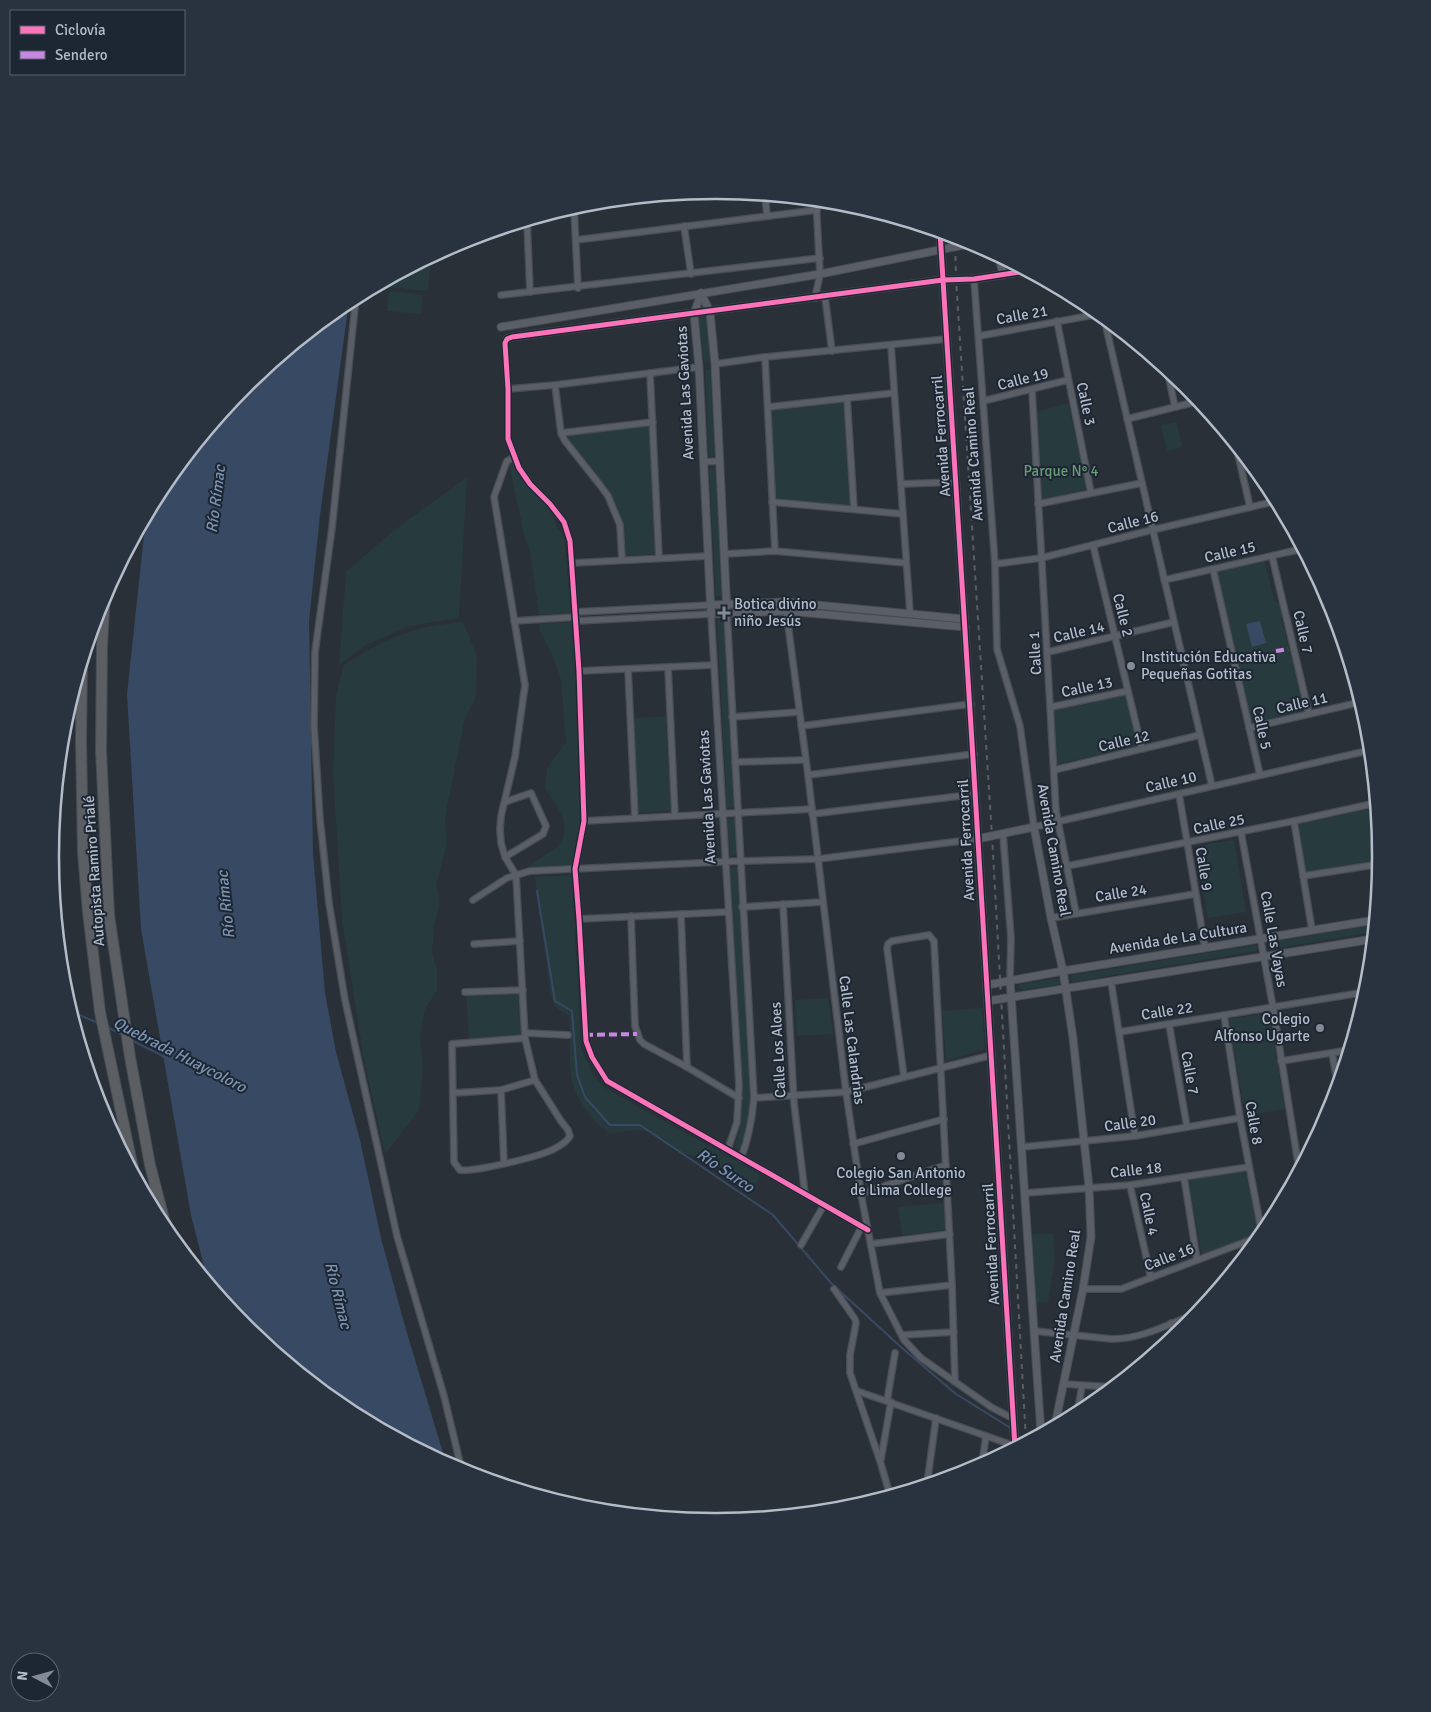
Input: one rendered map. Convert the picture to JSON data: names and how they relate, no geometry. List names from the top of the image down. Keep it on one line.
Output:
{"streets":{"highway":["Autopista Ramiro Prialé"],"street":["Calle 21","Calle 19","Avenida Las Gaviotas","Calle 3","Avenida Ferrocarril","Avenida Camino Real","Calle 16","Calle 15","Calle 2","Calle 14","Calle 7","Calle 1","Calle 13","Calle 11","Calle 5","Calle 12","Calle 10","Calle 25","Calle 9","Calle 24","Avenida de La Cultura","Calle Las Vayas","Calle 22","Calle Las Calandrias","Calle Los Aloes","Calle 20","Calle 8","Calle 18","Calle 4"]},"crossings":[["Calle 21","Calle 3"],["Calle 21","Avenida Camino Real"],["Calle 19","Calle 3"],["Calle 19","Avenida Camino Real"],["Calle 19","Calle 1"],["Avenida Ferrocarril","Calle 10"],["Avenida Ferrocarril","Avenida de La Cultura"],["Avenida Ferrocarril","Calle Las Calandrias"],["Avenida Camino Real","Calle 16"],["Avenida Camino Real","Calle 10"],["Avenida Camino Real","Calle 24"],["Avenida Camino Real","Avenida de La Cultura"],["Avenida Camino Real","Calle 20"],["Avenida Camino Real","Calle 18"],["Calle 16","Calle 2"],["Calle 16","Calle 1"],["Calle 16","Calle 4"],["Calle 15","Calle 7"],["Calle 15","Calle 5"],["Calle 2","Calle 14"],["Calle 2","Calle 13"],["Calle 2","Calle 12"],["Calle 14","Calle 1"],["Calle 7","Calle 11"],["Calle 7","Calle 22"],["Calle 7","Calle 20"],["Calle 1","Calle 13"],["Calle 1","Calle 12"],["Calle 1","Calle 10"],["Calle 1","Calle 25"],["Calle 1","Calle 24"],["Calle 11","Calle 5"],["Calle 5","Calle 10"],["Calle 10","Calle 9"],["Calle 25","Calle 9"],["Calle 25","Calle Las Vayas"],["Calle 9","Calle 24"],["Calle 9","Avenida de La Cultura"],["Avenida de La Cultura","Calle Las Vayas"],["Calle Las Vayas","Calle 22"],["Calle 22","Calle 8"],["Calle 20","Calle 8"],["Calle 8","Calle 18"],["Calle 18","Calle 4"]],"water":["Río Rímac","Quebrada Huaycoloro","Río Surco"],"parks":["Parque N° 4"],"places":{"health":["Botica divino niño Jesús"],"other":["Institución Educativa Pequeñas Gotitas","Colegio Alfonso Ugarte","Colegio San Antonio de Lima College"]},"legend":["Ciclovía","Sendero"],"north":"left"}
